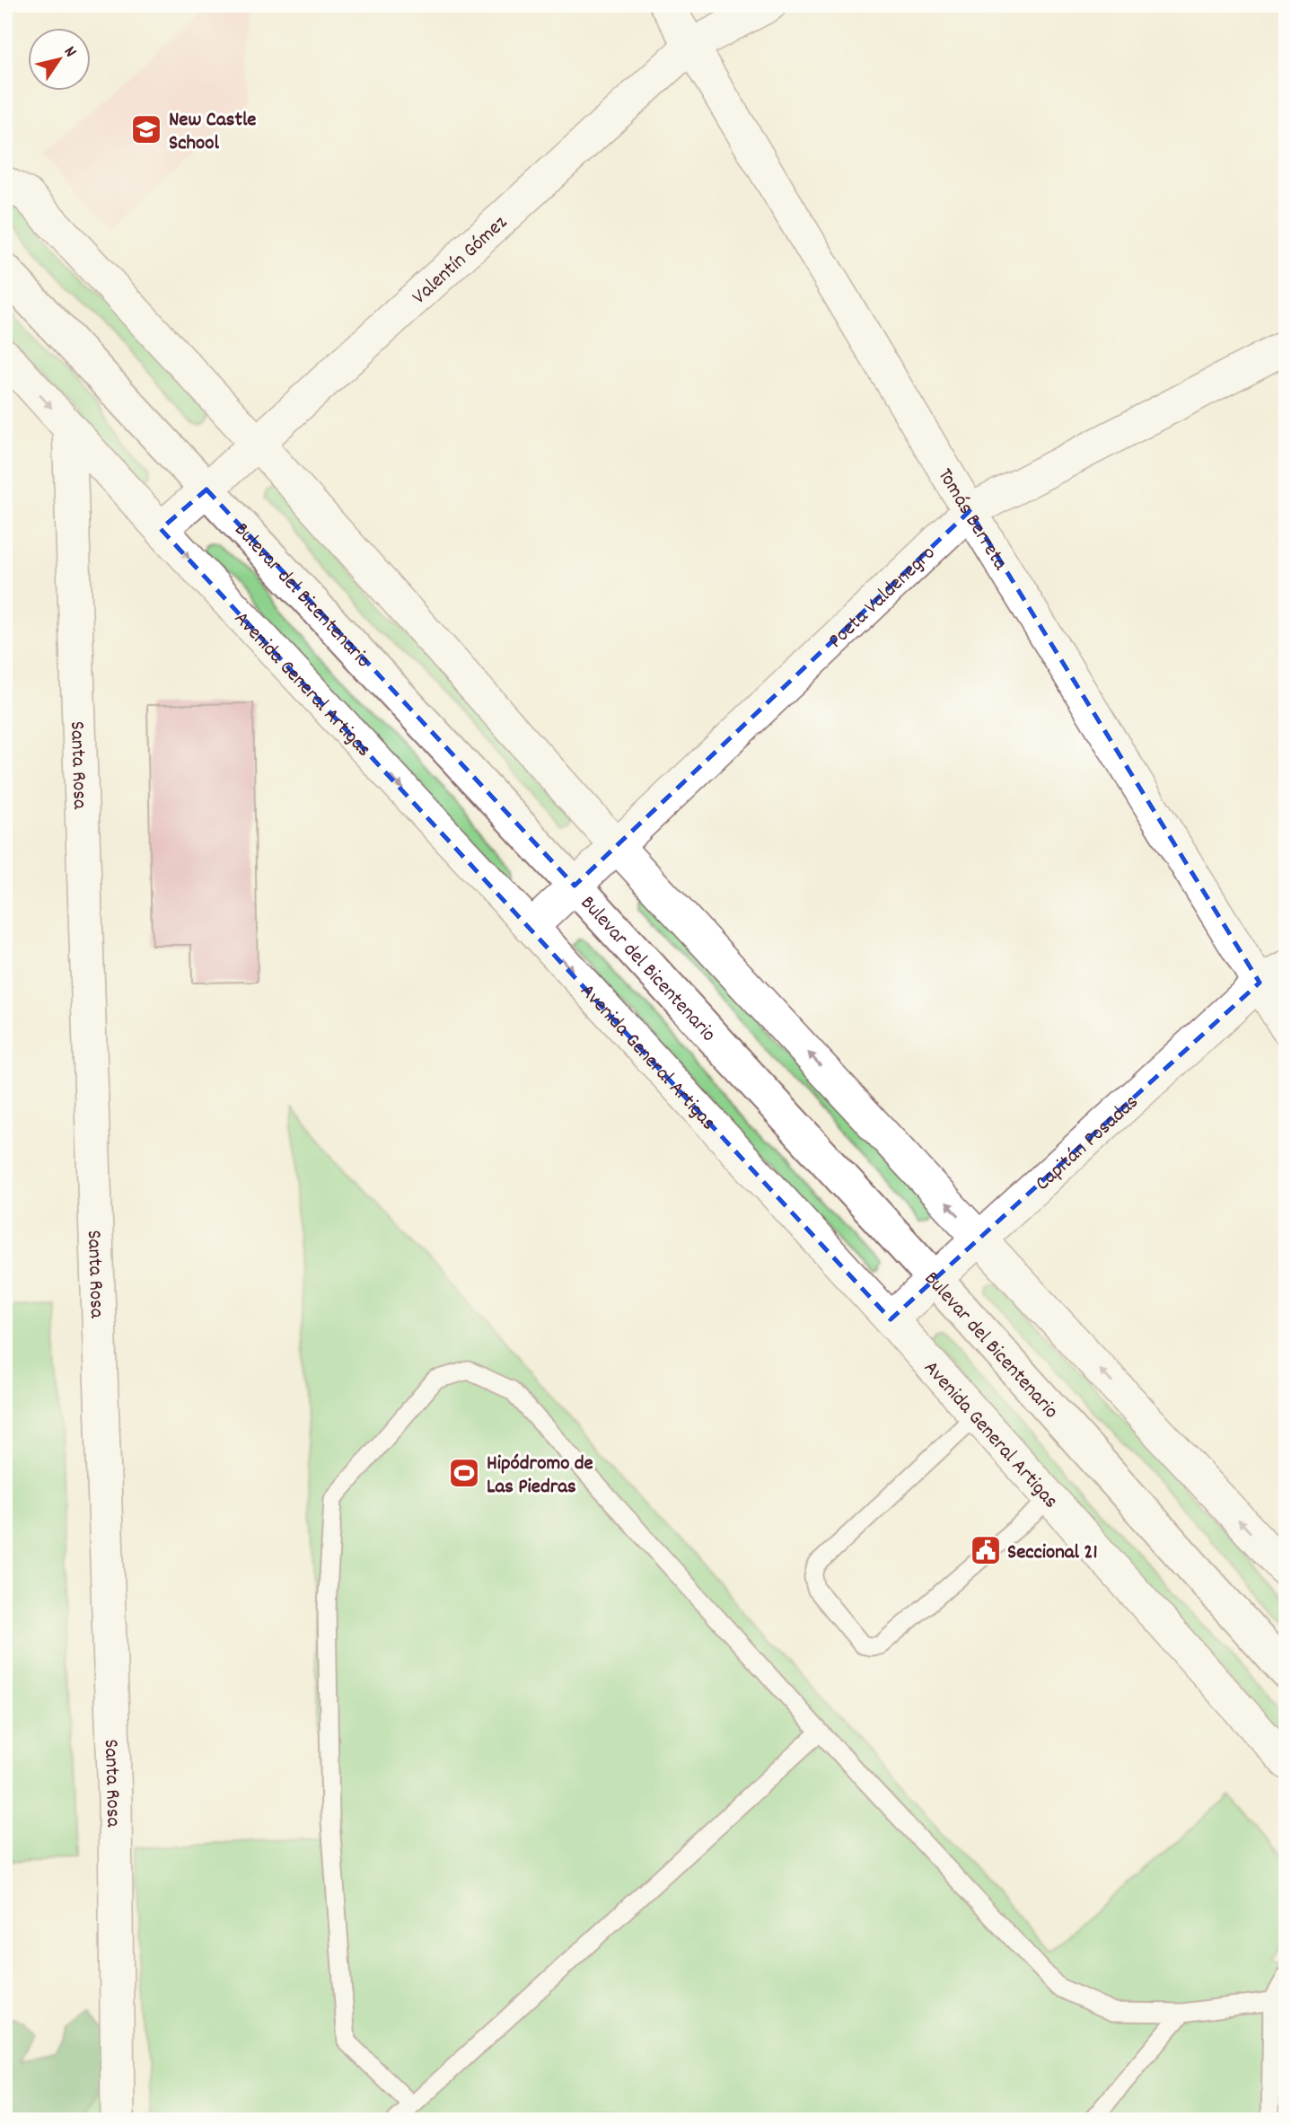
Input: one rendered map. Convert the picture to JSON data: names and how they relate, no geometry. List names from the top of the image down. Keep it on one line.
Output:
{"streets":{"street":["Valentín Gómez","Tomás Berreta","Bulevar del Bicentenario","Poeta Valdenegro","Avenida General Artigas","Santa Rosa","Capitán Posadas"]},"crossings":[["Valentín Gómez","Tomás Berreta"],["Valentín Gómez","Bulevar del Bicentenario"],["Valentín Gómez","Avenida General Artigas"],["Tomás Berreta","Poeta Valdenegro"],["Tomás Berreta","Capitán Posadas"],["Bulevar del Bicentenario","Poeta Valdenegro"],["Bulevar del Bicentenario","Capitán Posadas"],["Poeta Valdenegro","Avenida General Artigas"],["Avenida General Artigas","Santa Rosa"],["Avenida General Artigas","Capitán Posadas"]],"places":{"school or university":["New Castle School"],"sports":["Hipódromo de Las Piedras"],"public building":["Seccional 21"]},"north":"top right"}
